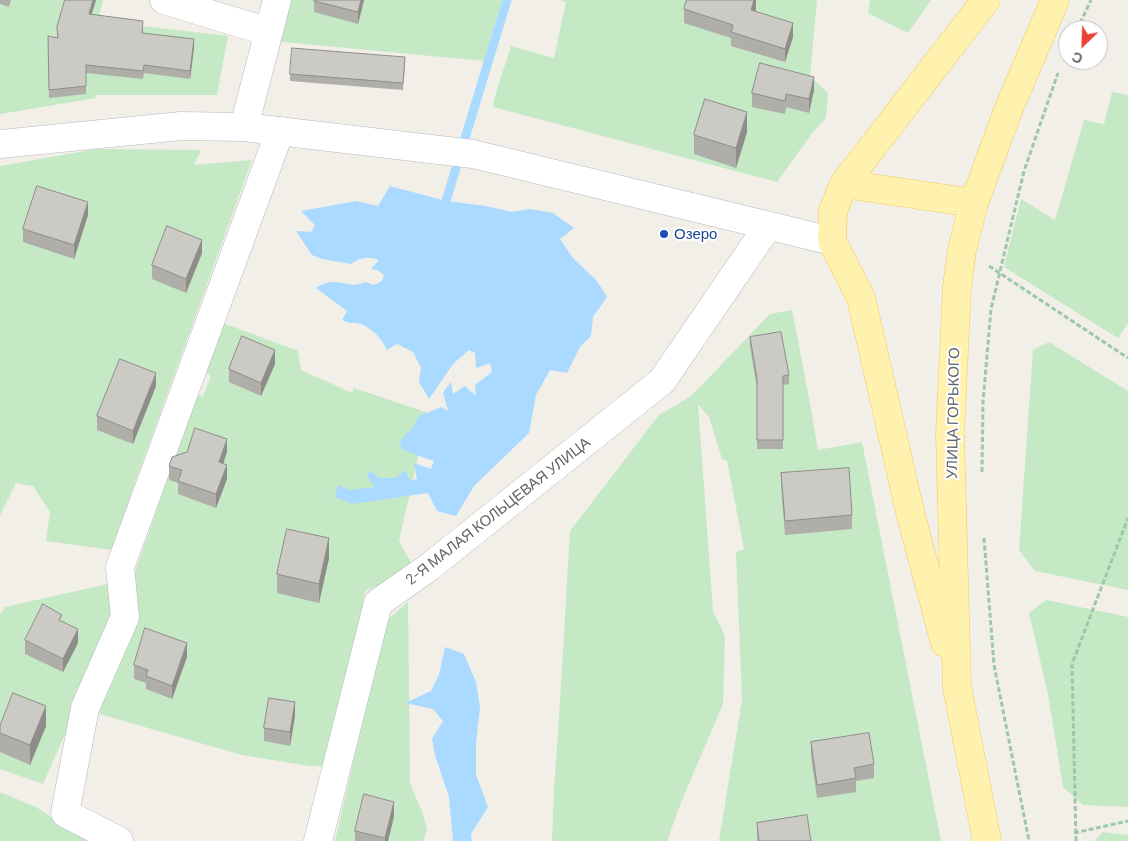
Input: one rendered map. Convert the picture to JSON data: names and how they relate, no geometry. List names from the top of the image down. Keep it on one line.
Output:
{"streets":{"main road":["УЛИЦА ГОРЬКОГО"],"street":["2-Я МАЛАЯ КОЛЬЦЕВАЯ УЛИЦА"]},"places":["Озеро"],"north":"bottom left"}
